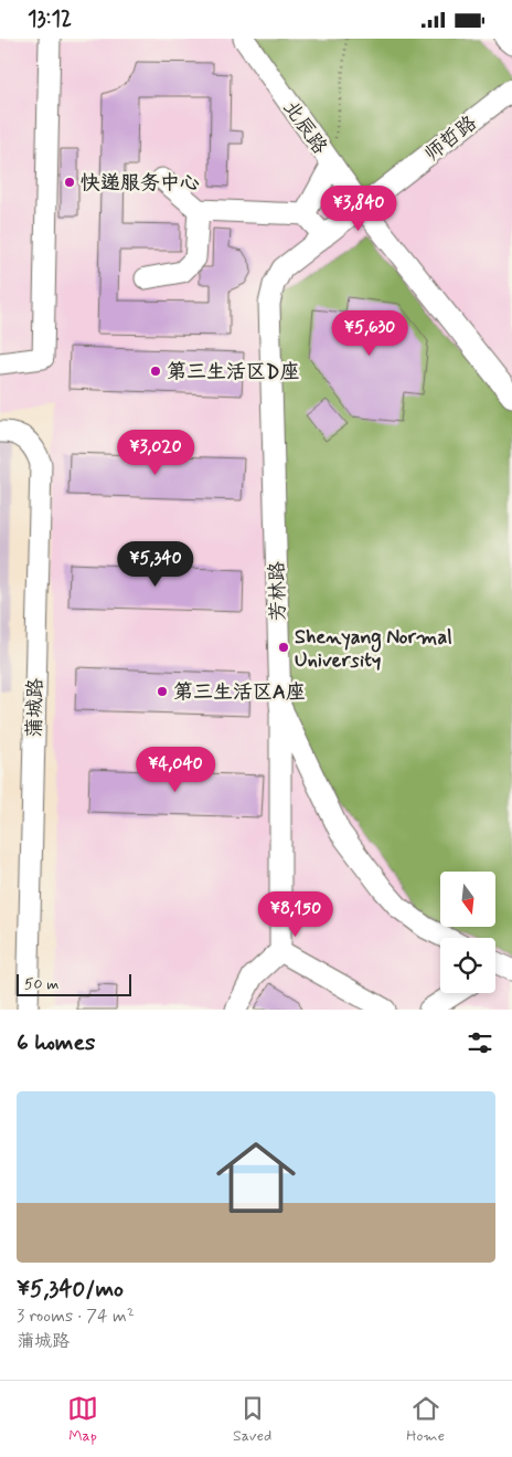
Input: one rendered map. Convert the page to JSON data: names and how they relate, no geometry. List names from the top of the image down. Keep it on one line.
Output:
{"streets":{"street":["北辰路","师哲路","芳林路","蒲城路"]},"crossings":[["北辰路","师哲路"],["北辰路","芳林路"],["师哲路","芳林路"]],"places":["快递服务中心","第三生活区D座","Shenyang Normal University","第三生活区A座"],"scale_bar":"50 m","north":"bottom","page":{"status":"13:12","price":["¥3,840","¥5,630","¥3,020","¥5,340","¥4,040","¥8,150"],"scale":"50 m","heading":"6 homes","list":[{"name":"¥5,340/mo","note":"3 rooms · 74 m² · 蒲城路"}],"tabs":["Map","Saved","Home"]}}
